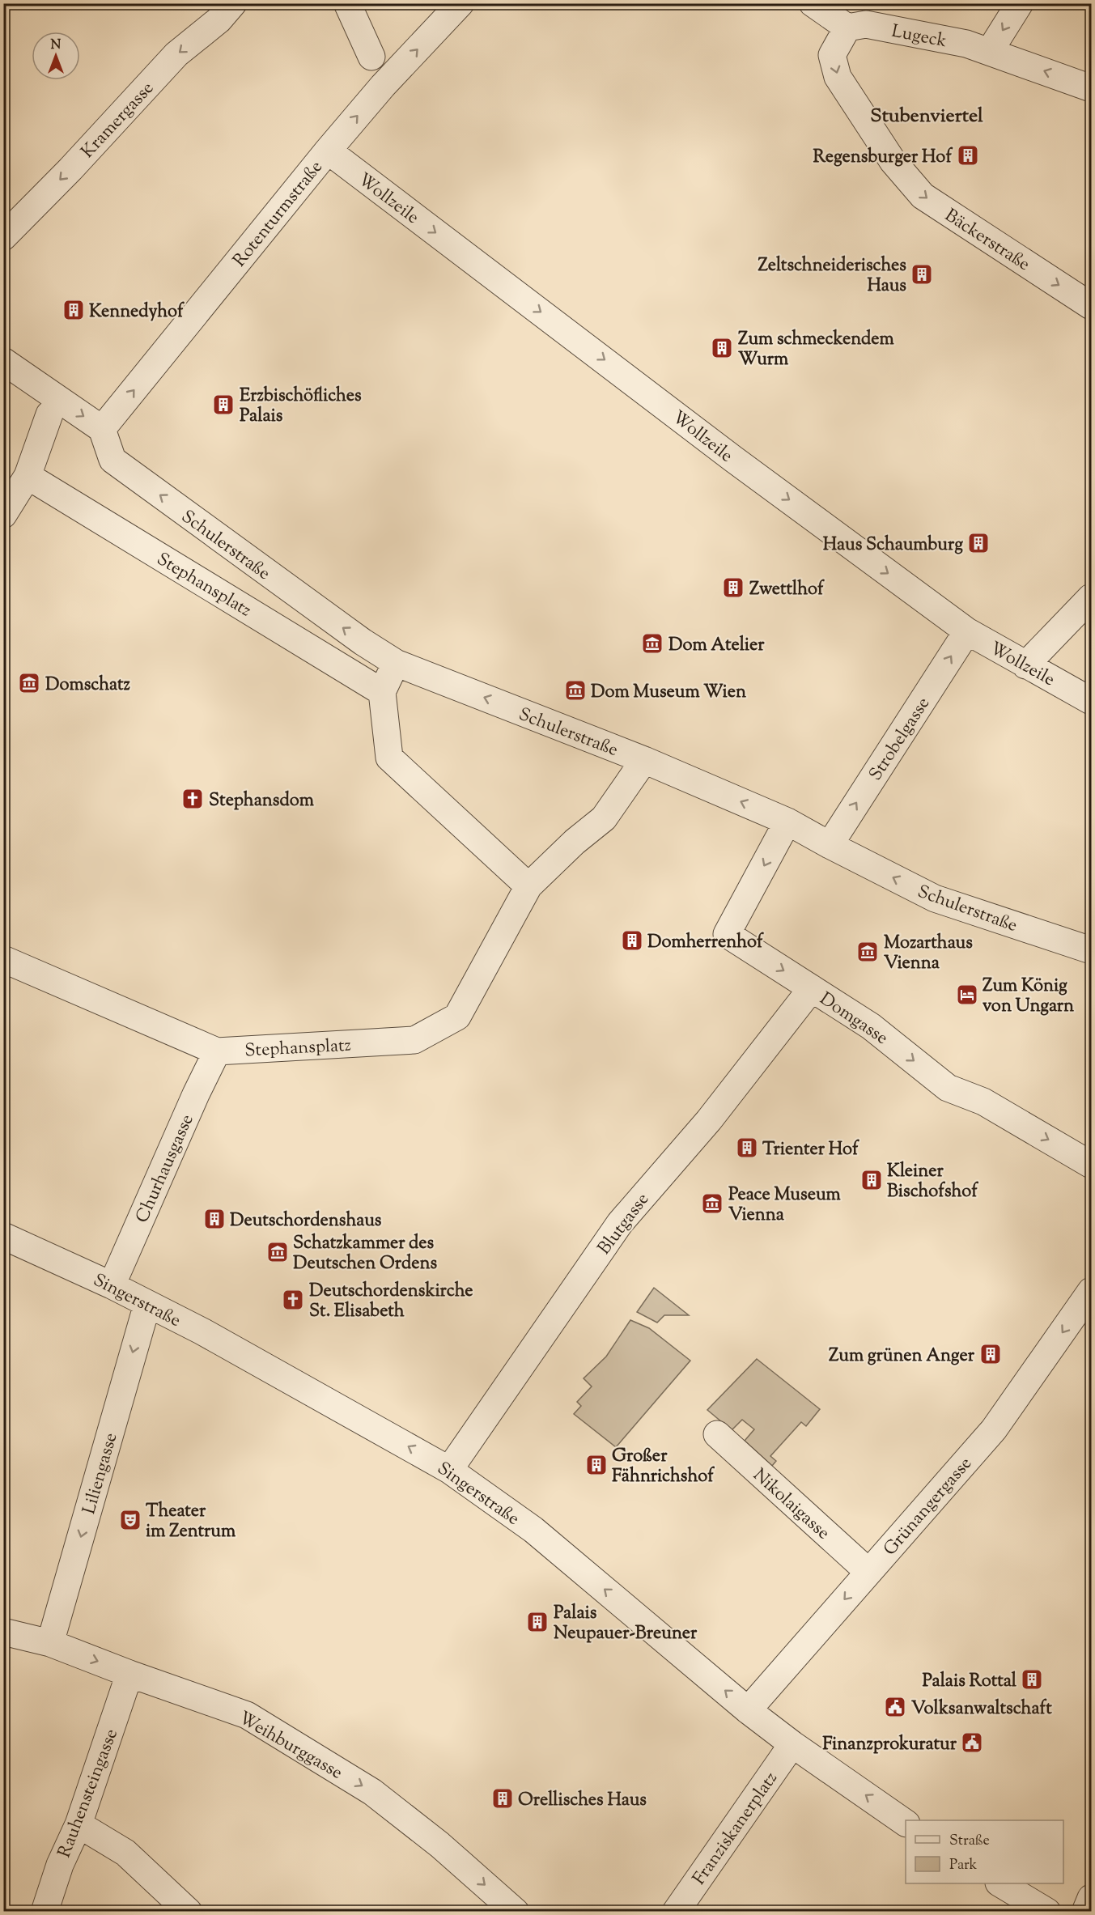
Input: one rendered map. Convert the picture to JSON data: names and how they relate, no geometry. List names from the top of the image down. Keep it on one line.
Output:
{"streets":{"street":["Lugeck","Kramergasse","Wollzeile","Rotenturmstraße","Bäckerstraße","Schulerstraße","Stephansplatz","Strobelgasse","Domgasse","Churhausgasse","Blutgasse","Singerstraße","Liliengasse","Nikolaigasse","Grünangergasse","Weihburggasse","Rauhensteingasse","Franziskanerplatz"]},"crossings":[["Lugeck","Bäckerstraße"],["Wollzeile","Rotenturmstraße"],["Wollzeile","Strobelgasse"],["Rotenturmstraße","Schulerstraße"],["Schulerstraße","Stephansplatz"],["Schulerstraße","Strobelgasse"],["Schulerstraße","Domgasse"],["Stephansplatz","Churhausgasse"],["Domgasse","Blutgasse"],["Churhausgasse","Singerstraße"],["Blutgasse","Singerstraße"],["Singerstraße","Liliengasse"],["Singerstraße","Grünangergasse"],["Singerstraße","Franziskanerplatz"],["Liliengasse","Weihburggasse"],["Nikolaigasse","Grünangergasse"],["Weihburggasse","Rauhensteingasse"]],"one_way":["Lugeck","Kramergasse","Wollzeile","Rotenturmstraße","Bäckerstraße","Schulerstraße","Strobelgasse","Domgasse","Singerstraße","Liliengasse","Grünangergasse","Weihburggasse"],"districts":["Stubenviertel"],"places":{"building":["Regensburger Hof","Zeltschneiderisches Haus","Kennedyhof","Zum schmeckendem Wurm","Erzbischöfliches Palais","Haus Schaumburg","Zwettlhof","Domherrenhof","Trienter Hof","Kleiner Bischofshof","Deutschordenshaus","Zum grünen Anger","Großer Fähnrichshof","Palais Neupauer-Breuner","Palais Rottal","Orellisches Haus"],"museum":["Dom Atelier","Domschatz","Dom Museum Wien","Mozarthaus Vienna","Peace Museum Vienna","Schatzkammer des Deutschen Ordens"],"church":["Stephansdom","Deutschordenskirche St. Elisabeth"],"hotel":["Zum König von Ungarn"],"theatre":["Theater im Zentrum"],"public building":["Volksanwaltschaft","Finanzprokuratur"]},"legend":["Straße","Park"],"north":"top"}
